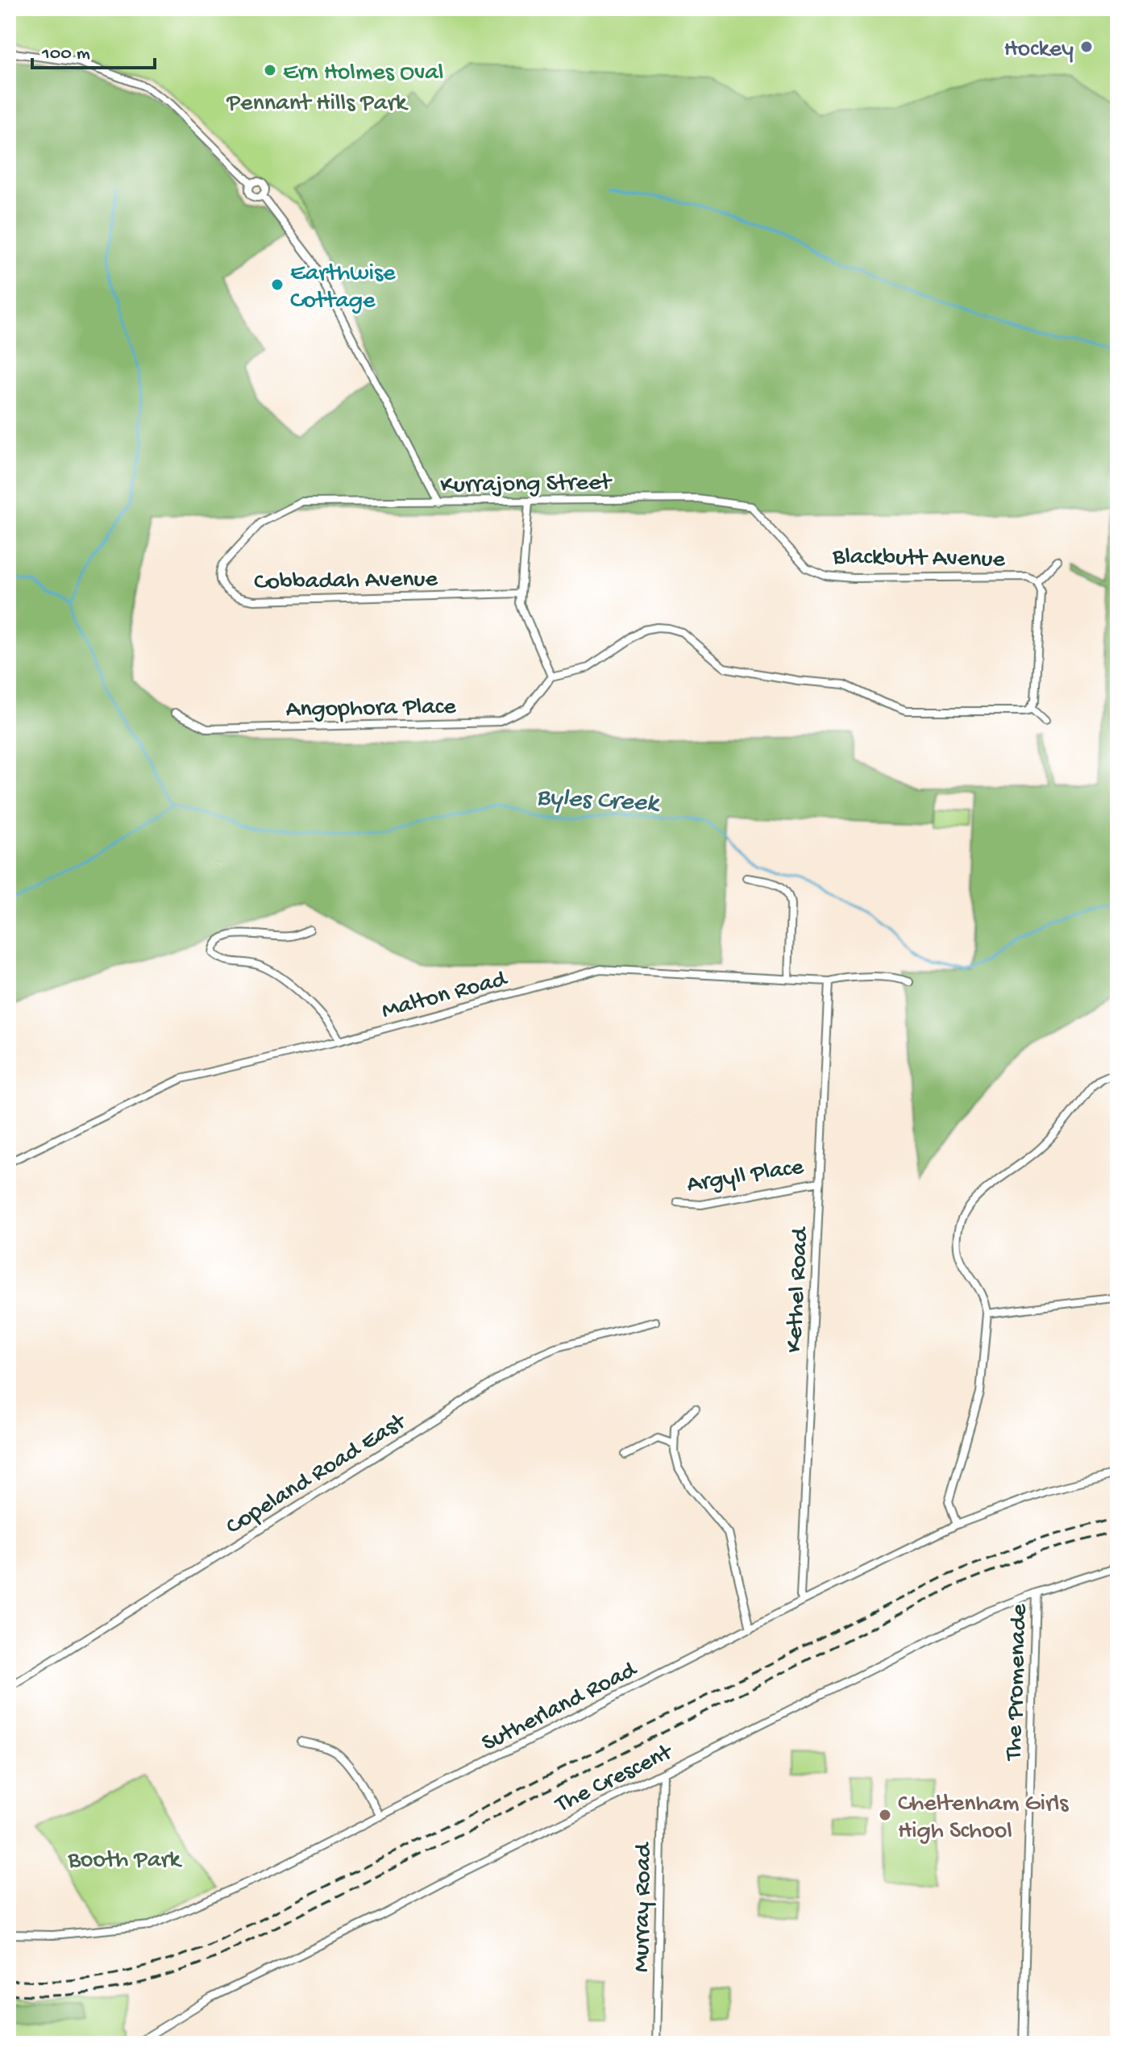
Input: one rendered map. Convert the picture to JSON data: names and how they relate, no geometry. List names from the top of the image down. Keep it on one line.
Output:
{"streets":{"street":["Kurrajong Street","Blackbutt Avenue","Cobbadah Avenue","Angophora Place","Malton Road","Argyll Place","Kethel Road","Copeland Road East","The Promenade","Sutherland Road","The Crescent","Murray Road"]},"crossings":[["Kurrajong Street","Blackbutt Avenue"],["Kurrajong Street","Cobbadah Avenue"],["Malton Road","Kethel Road"],["Argyll Place","Kethel Road"],["Kethel Road","Sutherland Road"],["The Promenade","The Crescent"],["The Crescent","Murray Road"]],"water":["Byles Creek"],"parks":["Pennant Hills Park","Booth Park"],"places":["Hockey","Ern Holmes Oval","Earthwise Cottage","Cheltenham Girls High School"],"scale_bar":"100 m"}
